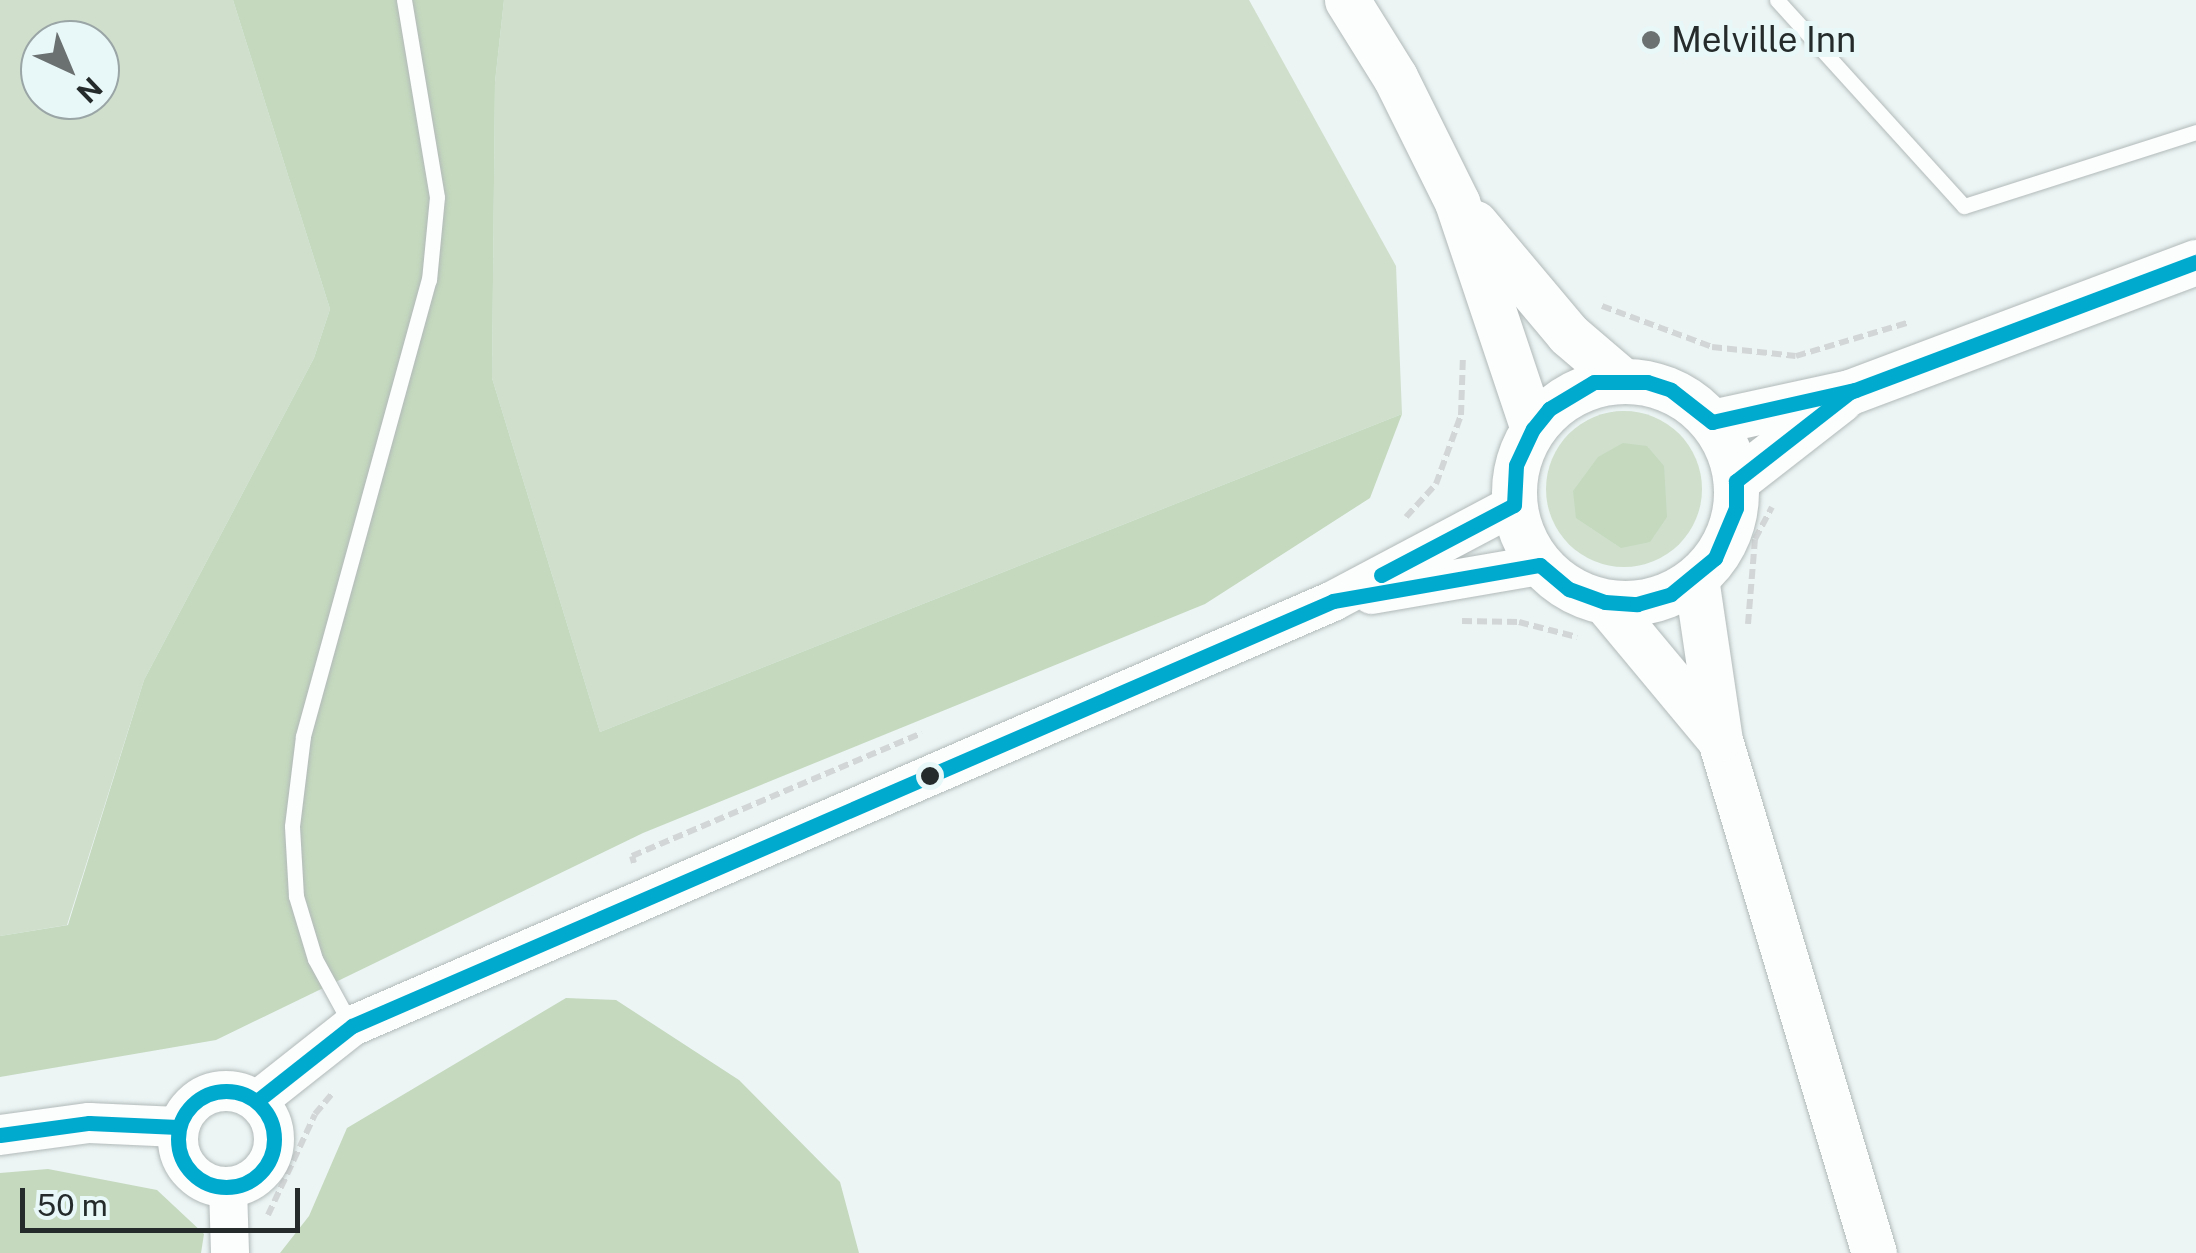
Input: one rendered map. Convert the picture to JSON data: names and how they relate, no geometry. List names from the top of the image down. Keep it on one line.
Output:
{"places":["Melville Inn"],"scale_bar":"50 m","north":"bottom right"}
